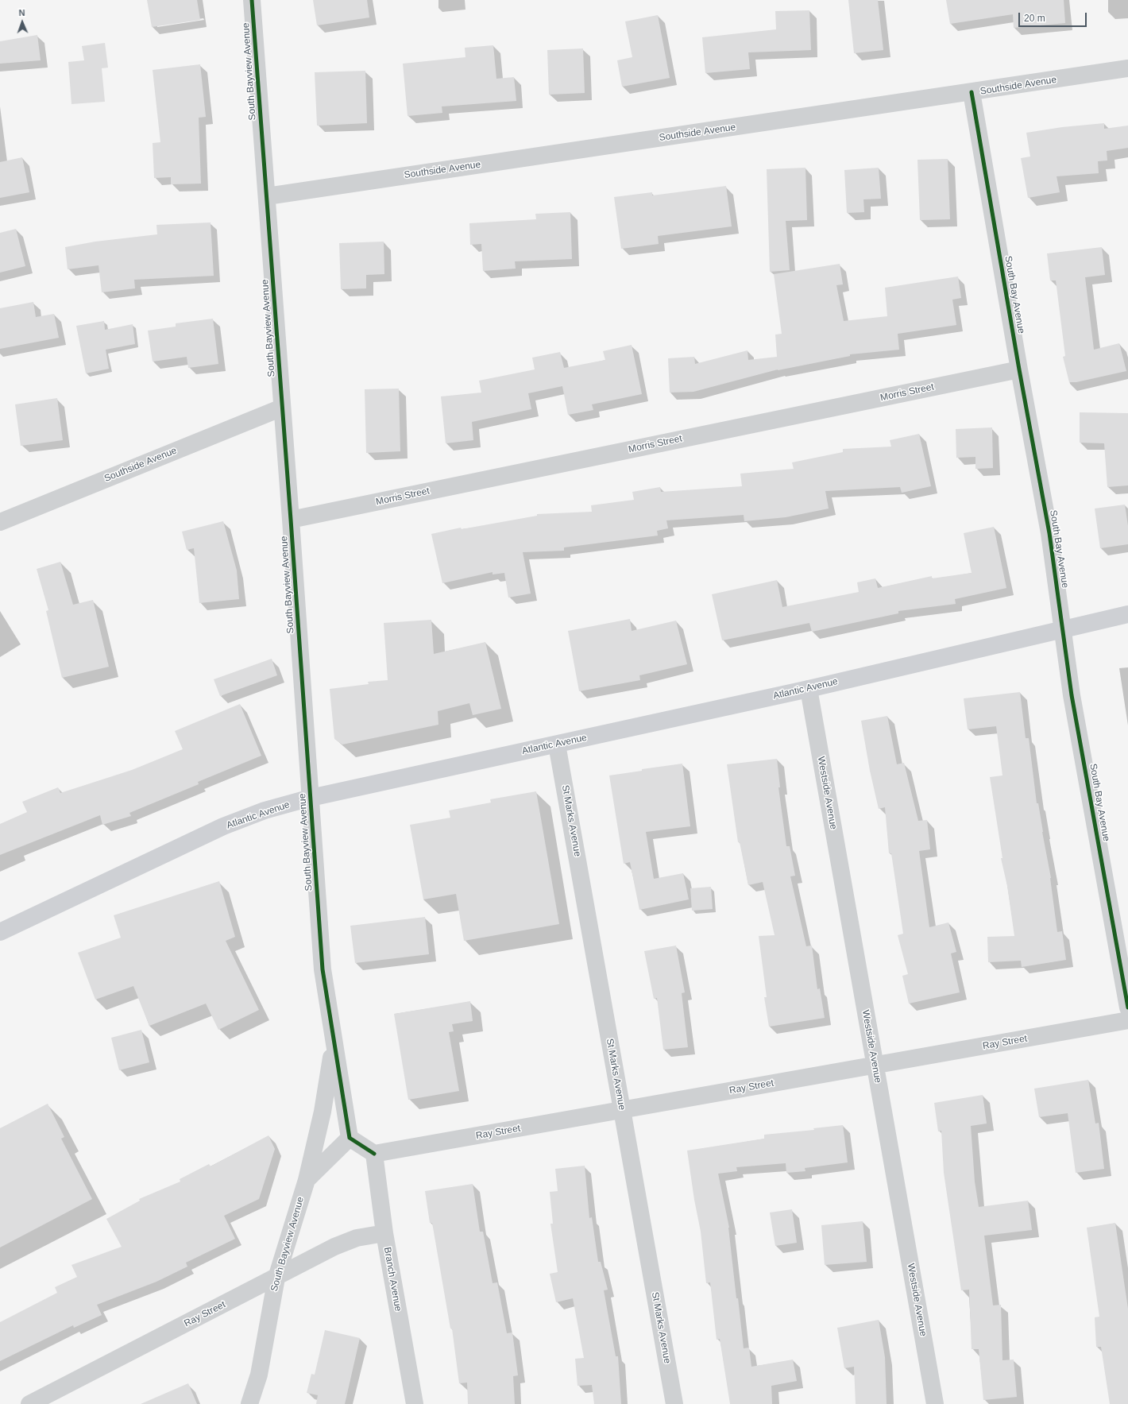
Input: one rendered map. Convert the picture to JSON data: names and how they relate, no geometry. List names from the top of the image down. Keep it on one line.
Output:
{"streets":{"main road":["Atlantic Avenue"],"street":["South Bayview Avenue","Southside Avenue","South Bay Avenue","Morris Street","Westside Avenue","St Marks Avenue","Ray Street","Branch Avenue"]},"crossings":[["South Bayview Avenue","Southside Avenue"],["South Bayview Avenue","Morris Street"],["South Bayview Avenue","Atlantic Avenue"],["South Bayview Avenue","Ray Street"],["Southside Avenue","South Bay Avenue"],["South Bay Avenue","Morris Street"],["South Bay Avenue","Atlantic Avenue"],["Atlantic Avenue","Westside Avenue"],["Atlantic Avenue","St Marks Avenue"],["Westside Avenue","Ray Street"],["St Marks Avenue","Ray Street"],["Ray Street","Branch Avenue"]],"scale_bar":"20 m","north":"top"}
